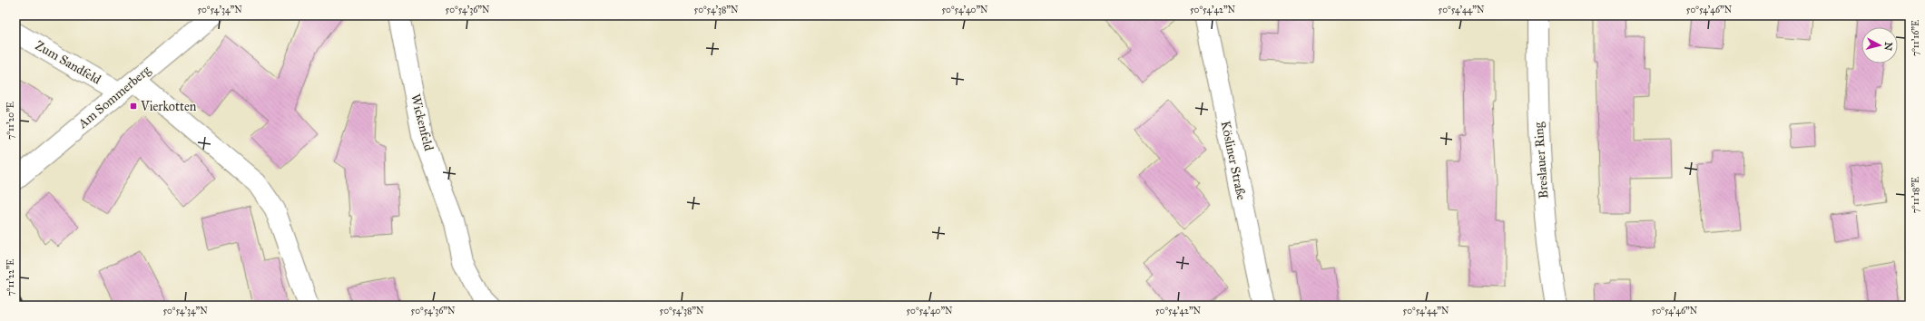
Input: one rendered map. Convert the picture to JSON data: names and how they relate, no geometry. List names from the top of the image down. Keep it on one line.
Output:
{"streets":{"street":["Zum Sandfeld","Am Sommerberg","Wickenfeld","Kösliner Straße","Breslauer Ring"]},"crossings":[["Zum Sandfeld","Am Sommerberg"]],"places":{"transit":["Vierkotten"]},"north":"right","coordinates":["50°54'34\"N","50°54'36\"N","50°54'38\"N","50°54'40\"N","50°54'42\"N","50°54'44\"N","50°54'46\"N","7°11'16\"E","7°11'20\"E","7°11'18\"E","7°11'22\"E"]}
